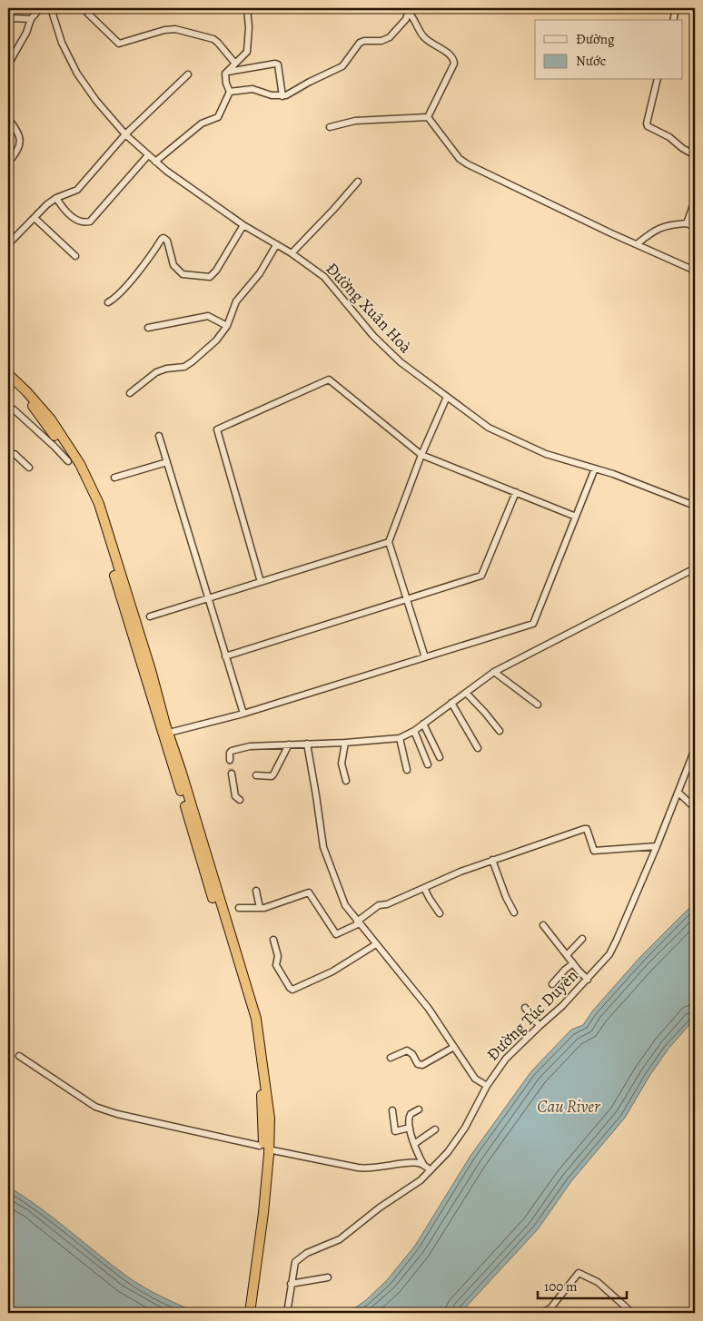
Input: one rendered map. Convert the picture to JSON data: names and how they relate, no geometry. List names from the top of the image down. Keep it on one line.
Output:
{"streets":{"street":["Đường Xuân Hoà","Đường Túc Duyên"]},"water":["Cau River"],"legend":["Đường","Nước"],"scale_bar":"100 m"}
